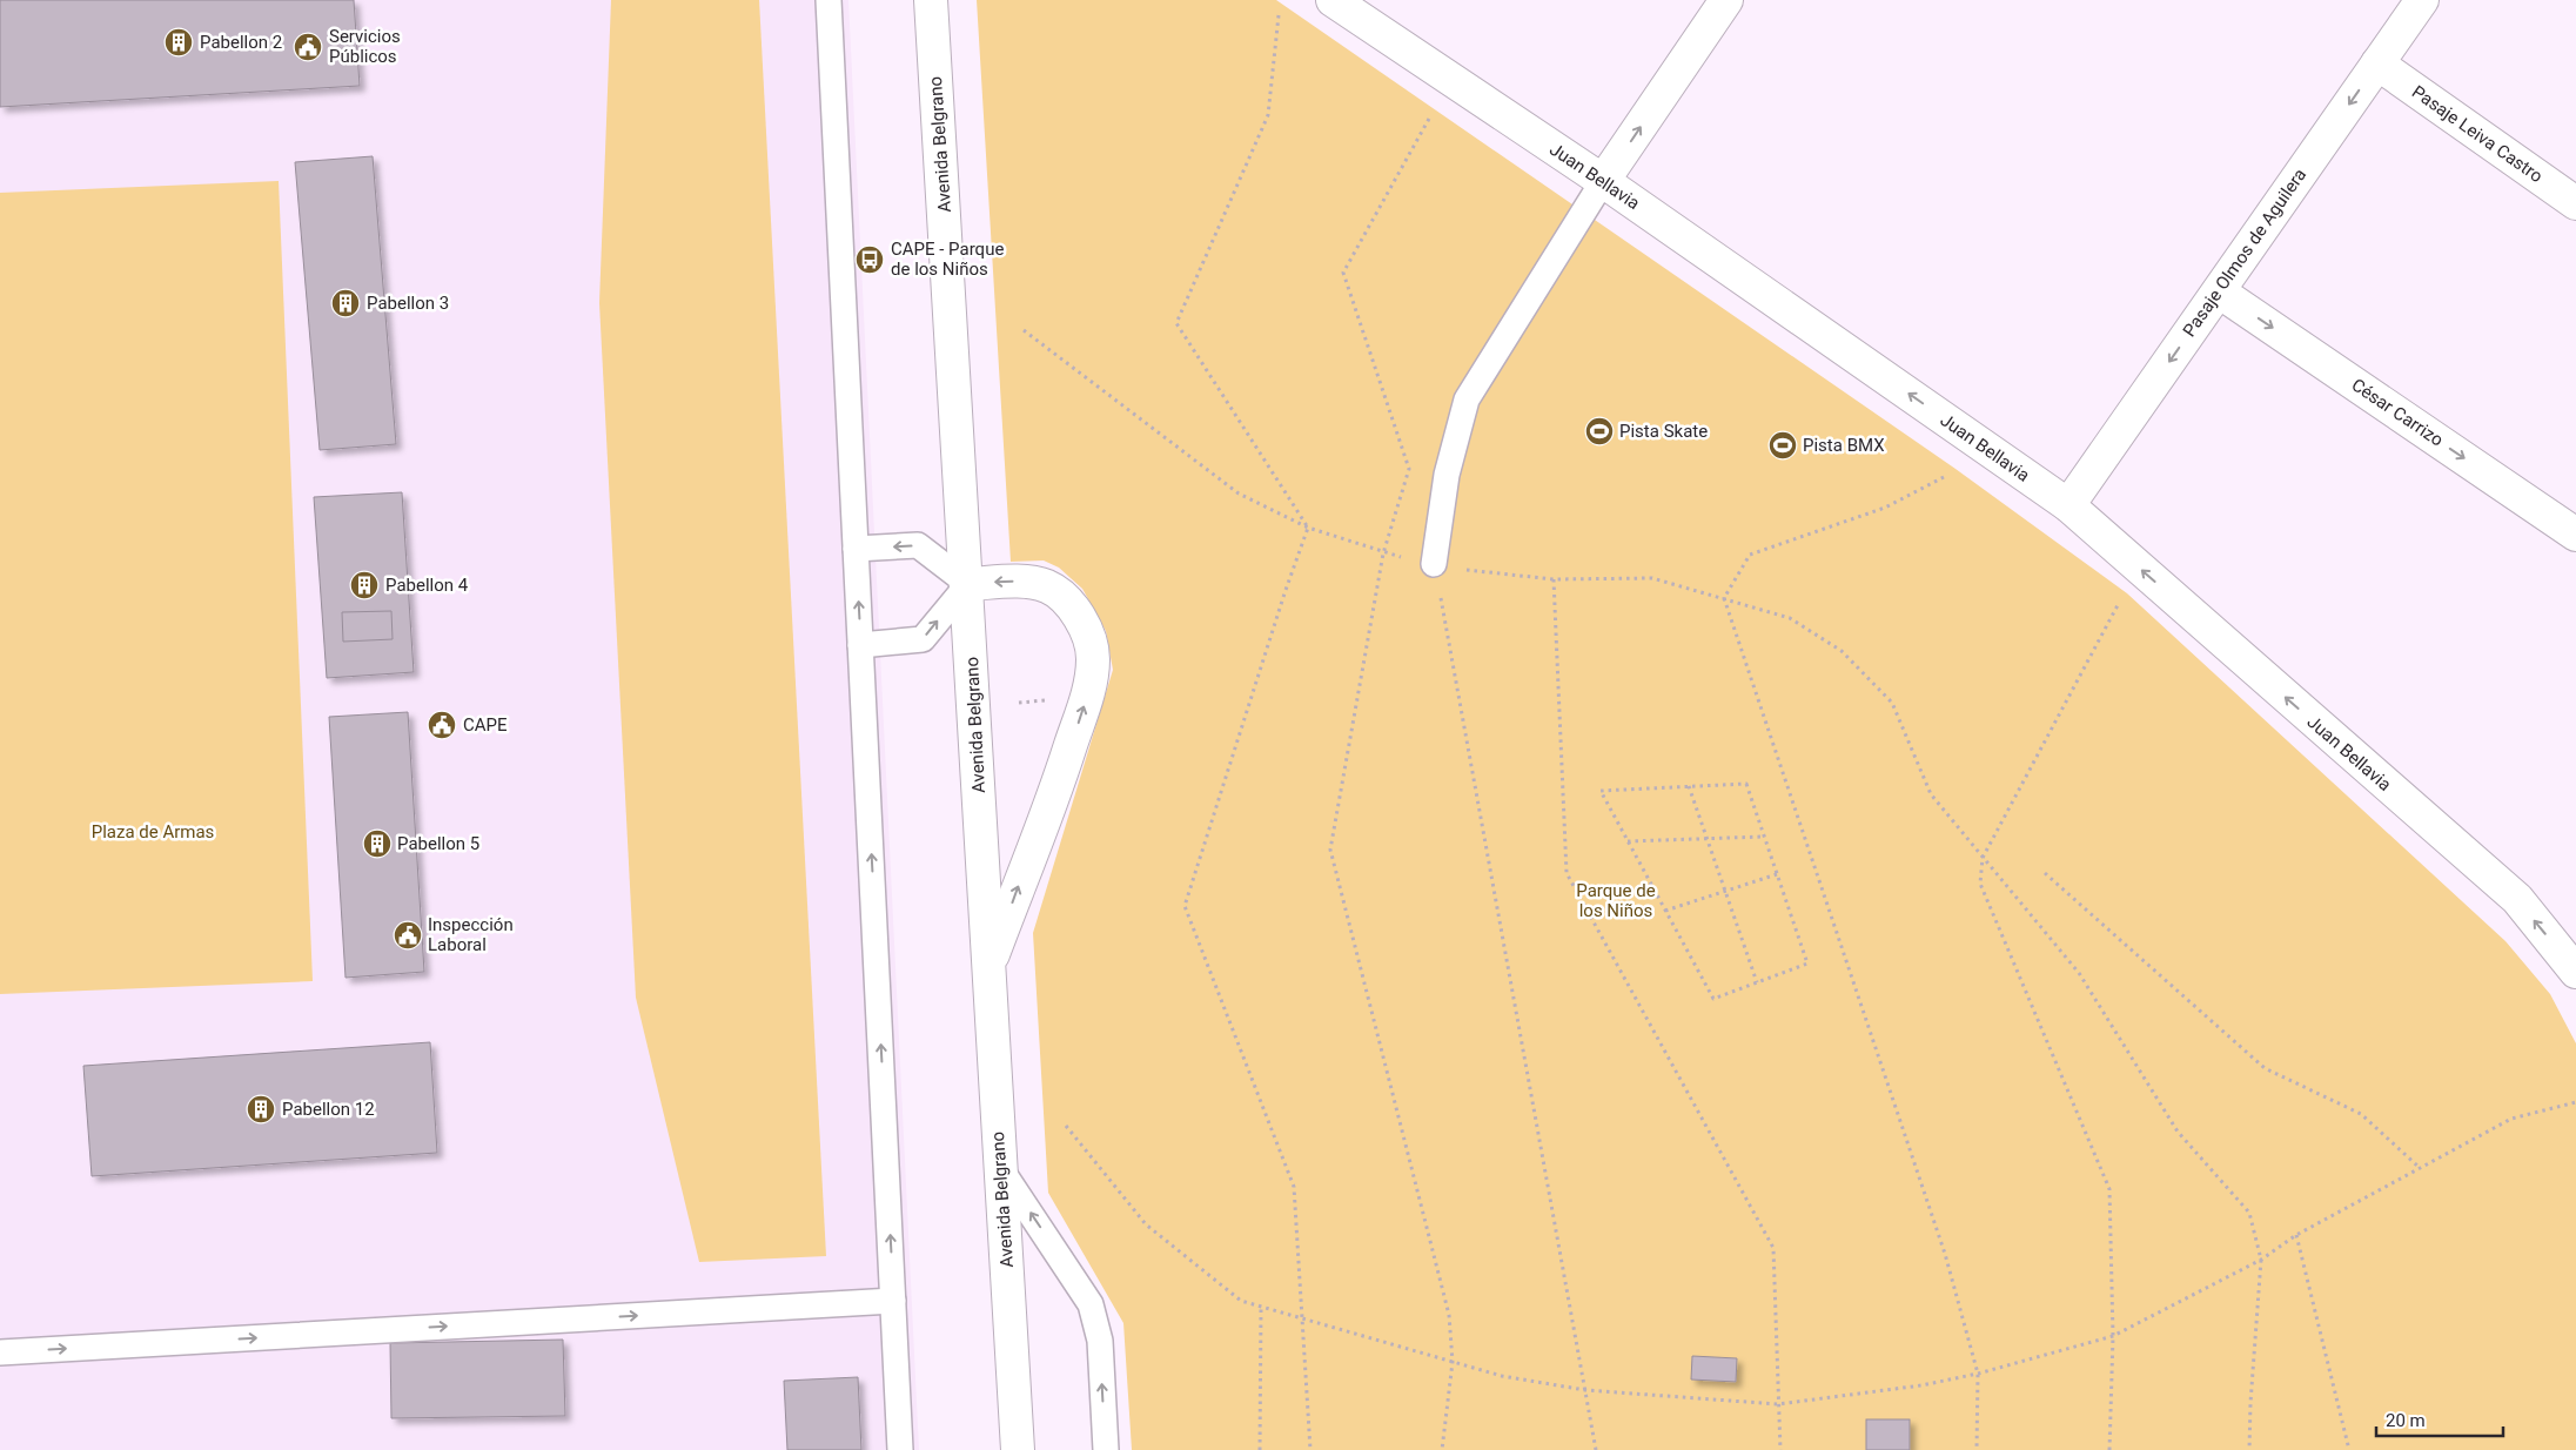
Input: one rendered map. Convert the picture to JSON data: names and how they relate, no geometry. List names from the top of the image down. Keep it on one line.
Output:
{"streets":{"street":["Pasaje Leiva Castro","Avenida Belgrano","Juan Bellavia","Pasaje Olmos de Aguilera","César Carrizo"]},"crossings":[["Pasaje Leiva Castro","Pasaje Olmos de Aguilera"],["Juan Bellavia","Pasaje Olmos de Aguilera"],["Pasaje Olmos de Aguilera","César Carrizo"]],"one_way":["Juan Bellavia","Pasaje Olmos de Aguilera","César Carrizo"],"parks":["Plaza de Armas","Parque de los Niños"],"places":{"building":["Pabellon 2","Pabellon 3","Pabellon 4","Pabellon 5","Pabellon 12"],"public building":["Servicios Públicos","CAPE","Inspección Laboral"],"bus stop":["CAPE - Parque de los Niños"],"sports":["Pista Skate","Pista BMX"]},"scale_bar":"20 m"}
